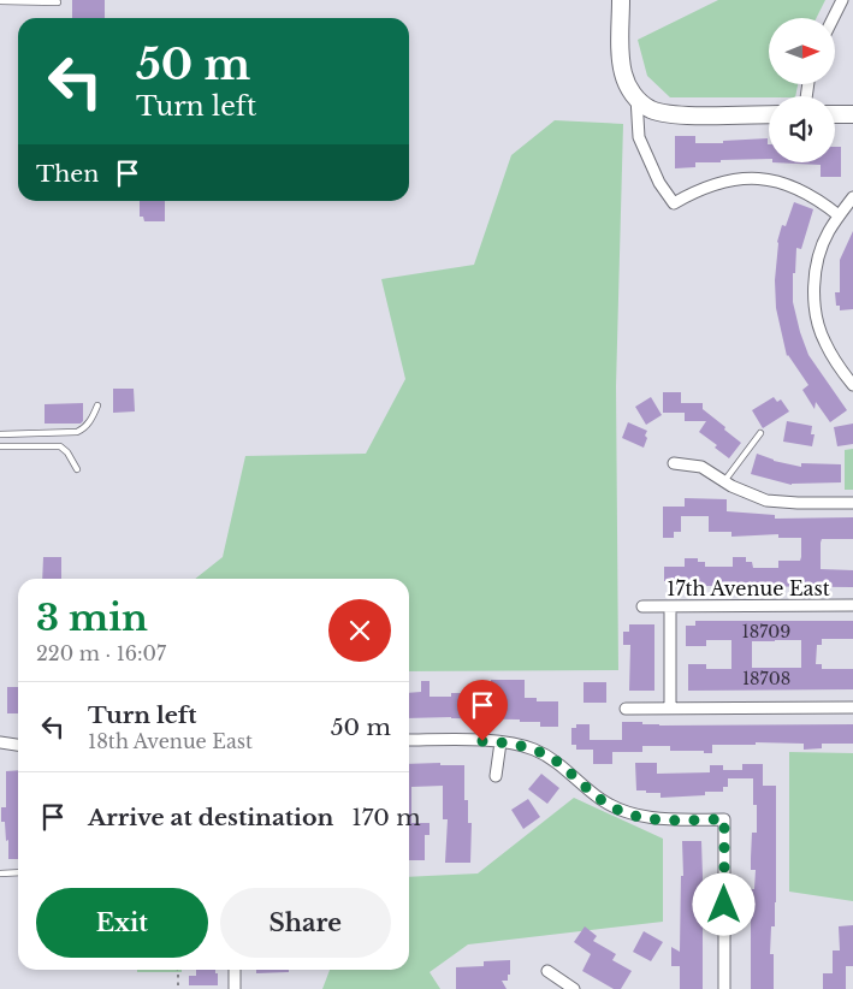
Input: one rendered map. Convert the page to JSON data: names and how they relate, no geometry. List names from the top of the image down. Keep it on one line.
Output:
{"streets":{"street":["17th Avenue East"]},"house_numbers":["18709","18708"],"north":"right","page":{"turn":["50 m","Turn left"],"then":"Then","heading":["3 min","220 m · 16:07"],"list":[{"name":"Turn left","note":"18th Avenue East","value":"50 m"},{"name":"Arrive at destination","value":"170 m"}],"buttons":["Exit","Share"]}}
